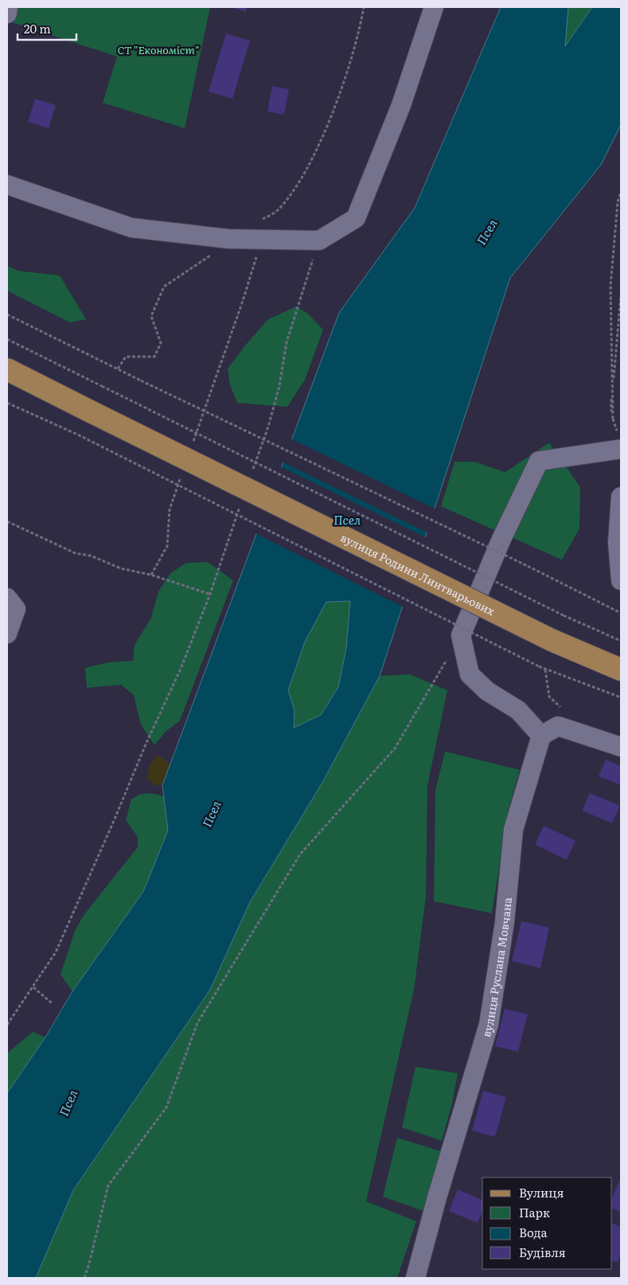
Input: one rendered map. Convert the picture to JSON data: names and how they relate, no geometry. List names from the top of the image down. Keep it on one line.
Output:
{"streets":{"main road":["вулиця Родини Линтварьових"],"street":["вулиця Руслана Мовчана"]},"water":["Псел"],"parks":["СТ \"Економіст\""],"legend":["Вулиця","Парк","Вода","Будівля"],"scale_bar":"20 m"}
